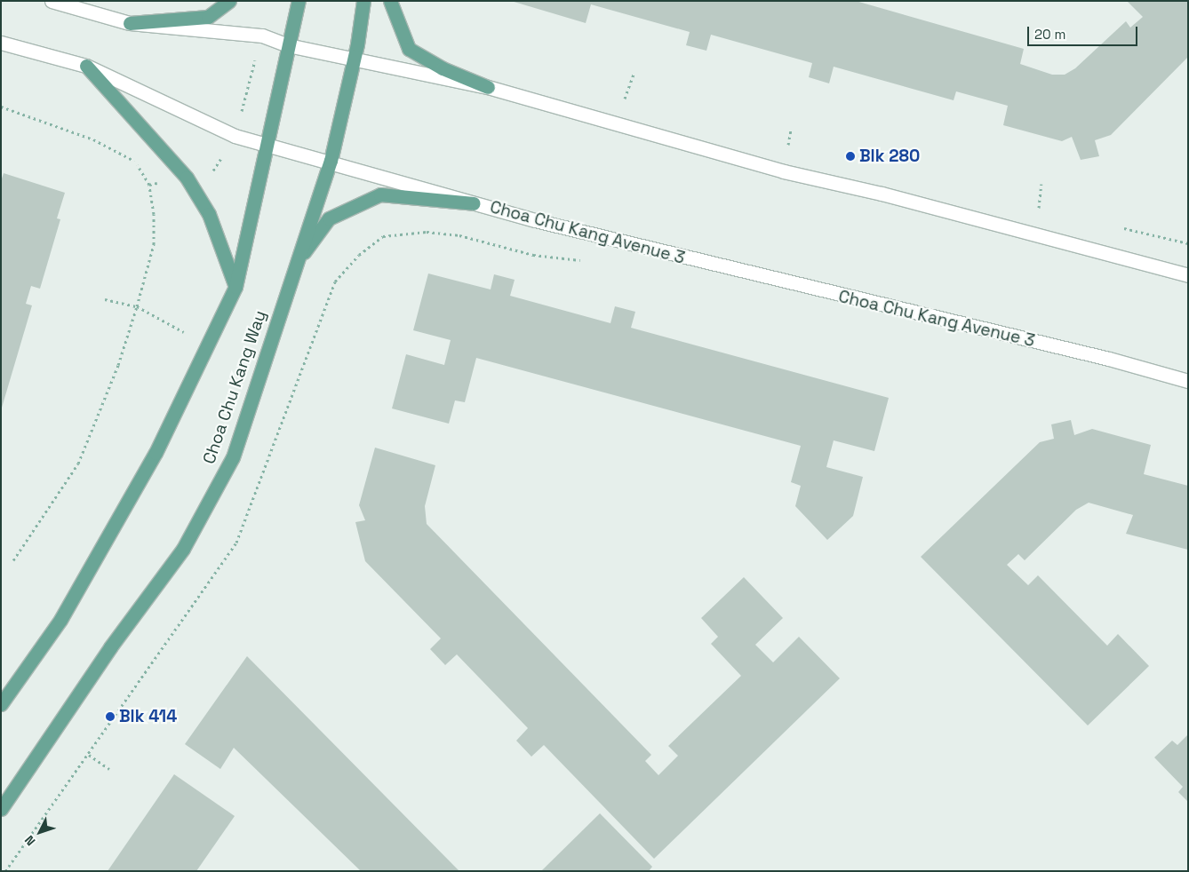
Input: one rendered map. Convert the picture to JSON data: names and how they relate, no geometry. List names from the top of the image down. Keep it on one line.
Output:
{"streets":{"main road":["Choa Chu Kang Way"],"street":["Choa Chu Kang Avenue 3"]},"crossings":[["Choa Chu Kang Avenue 3","Choa Chu Kang Way"]],"places":["Blk 280","Blk 414"],"scale_bar":"20 m","north":"bottom left"}
